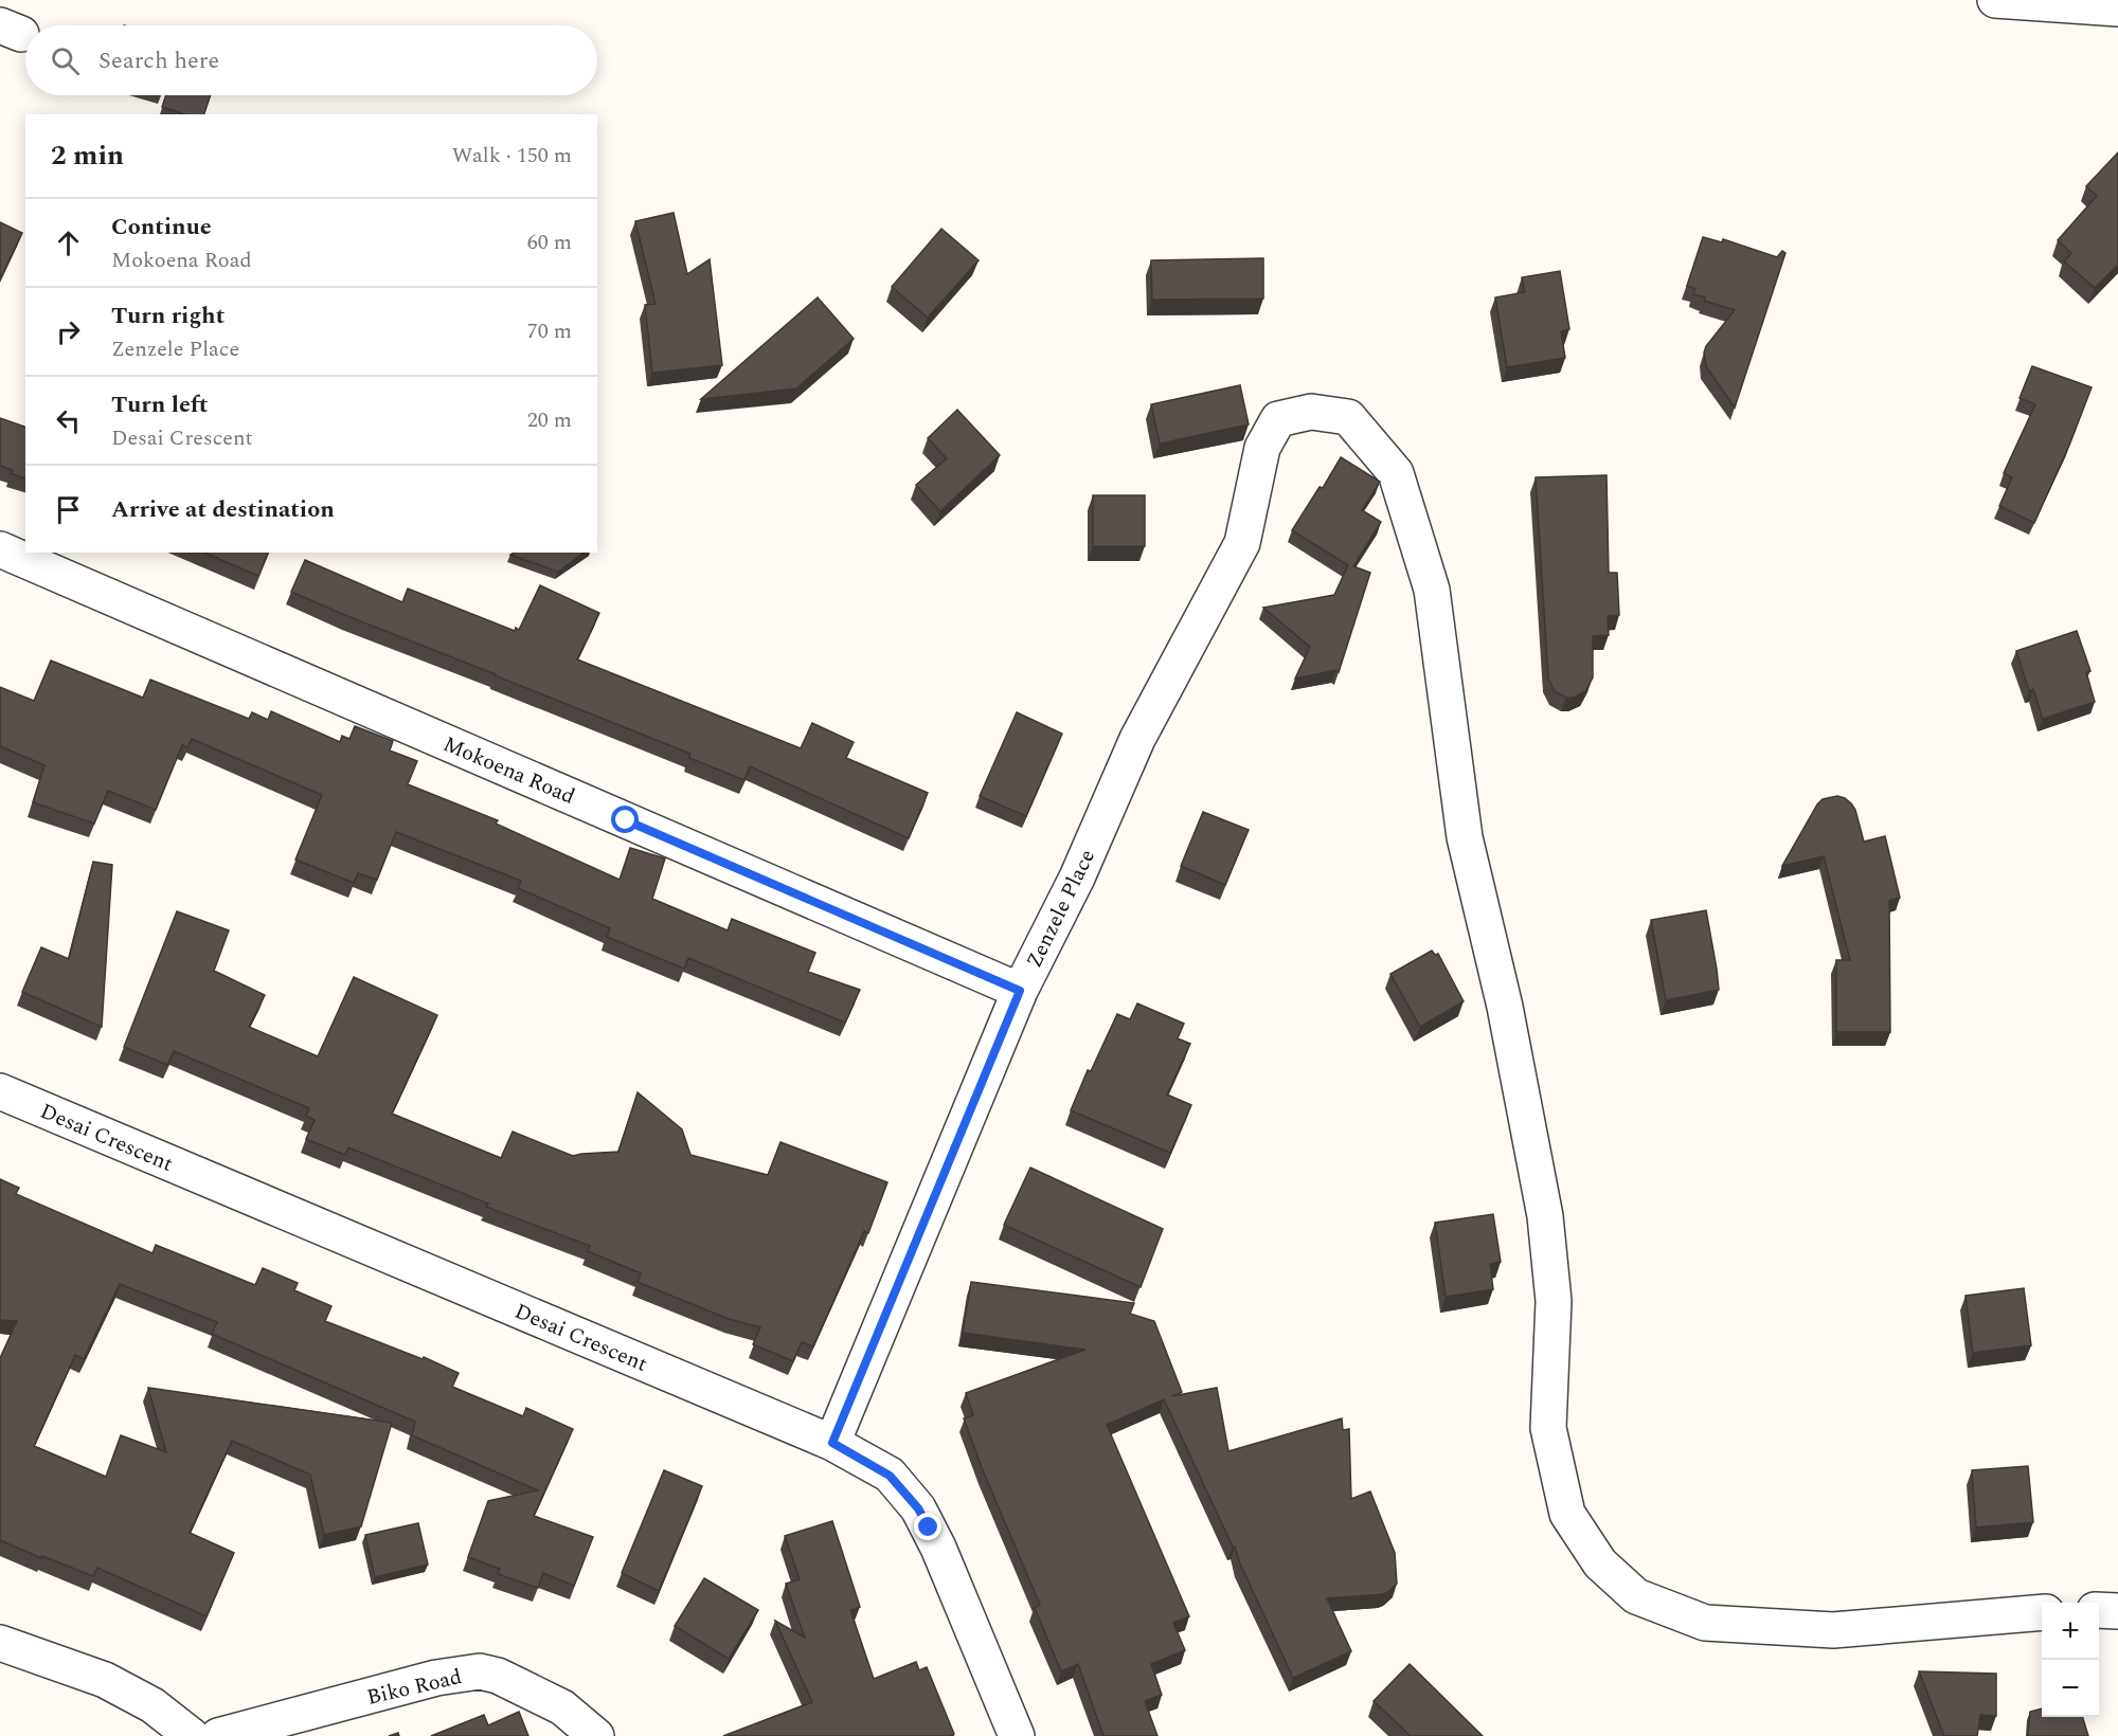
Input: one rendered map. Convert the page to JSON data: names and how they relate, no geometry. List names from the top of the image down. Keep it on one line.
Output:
{"streets":{"street":["Mokoena Road","Zenzele Place","Desai Crescent","Biko Road"]},"crossings":[["Mokoena Road","Zenzele Place"],["Zenzele Place","Desai Crescent"]],"page":{"search":"Search here","heading":["2 min","Walk · 150 m"],"list":[["Continue","Mokoena Road","60 m"],["Turn right","Zenzele Place","70 m"],["Turn left","Desai Crescent","20 m"],"Arrive at destination"],"map_buttons":["+","−"]}}
